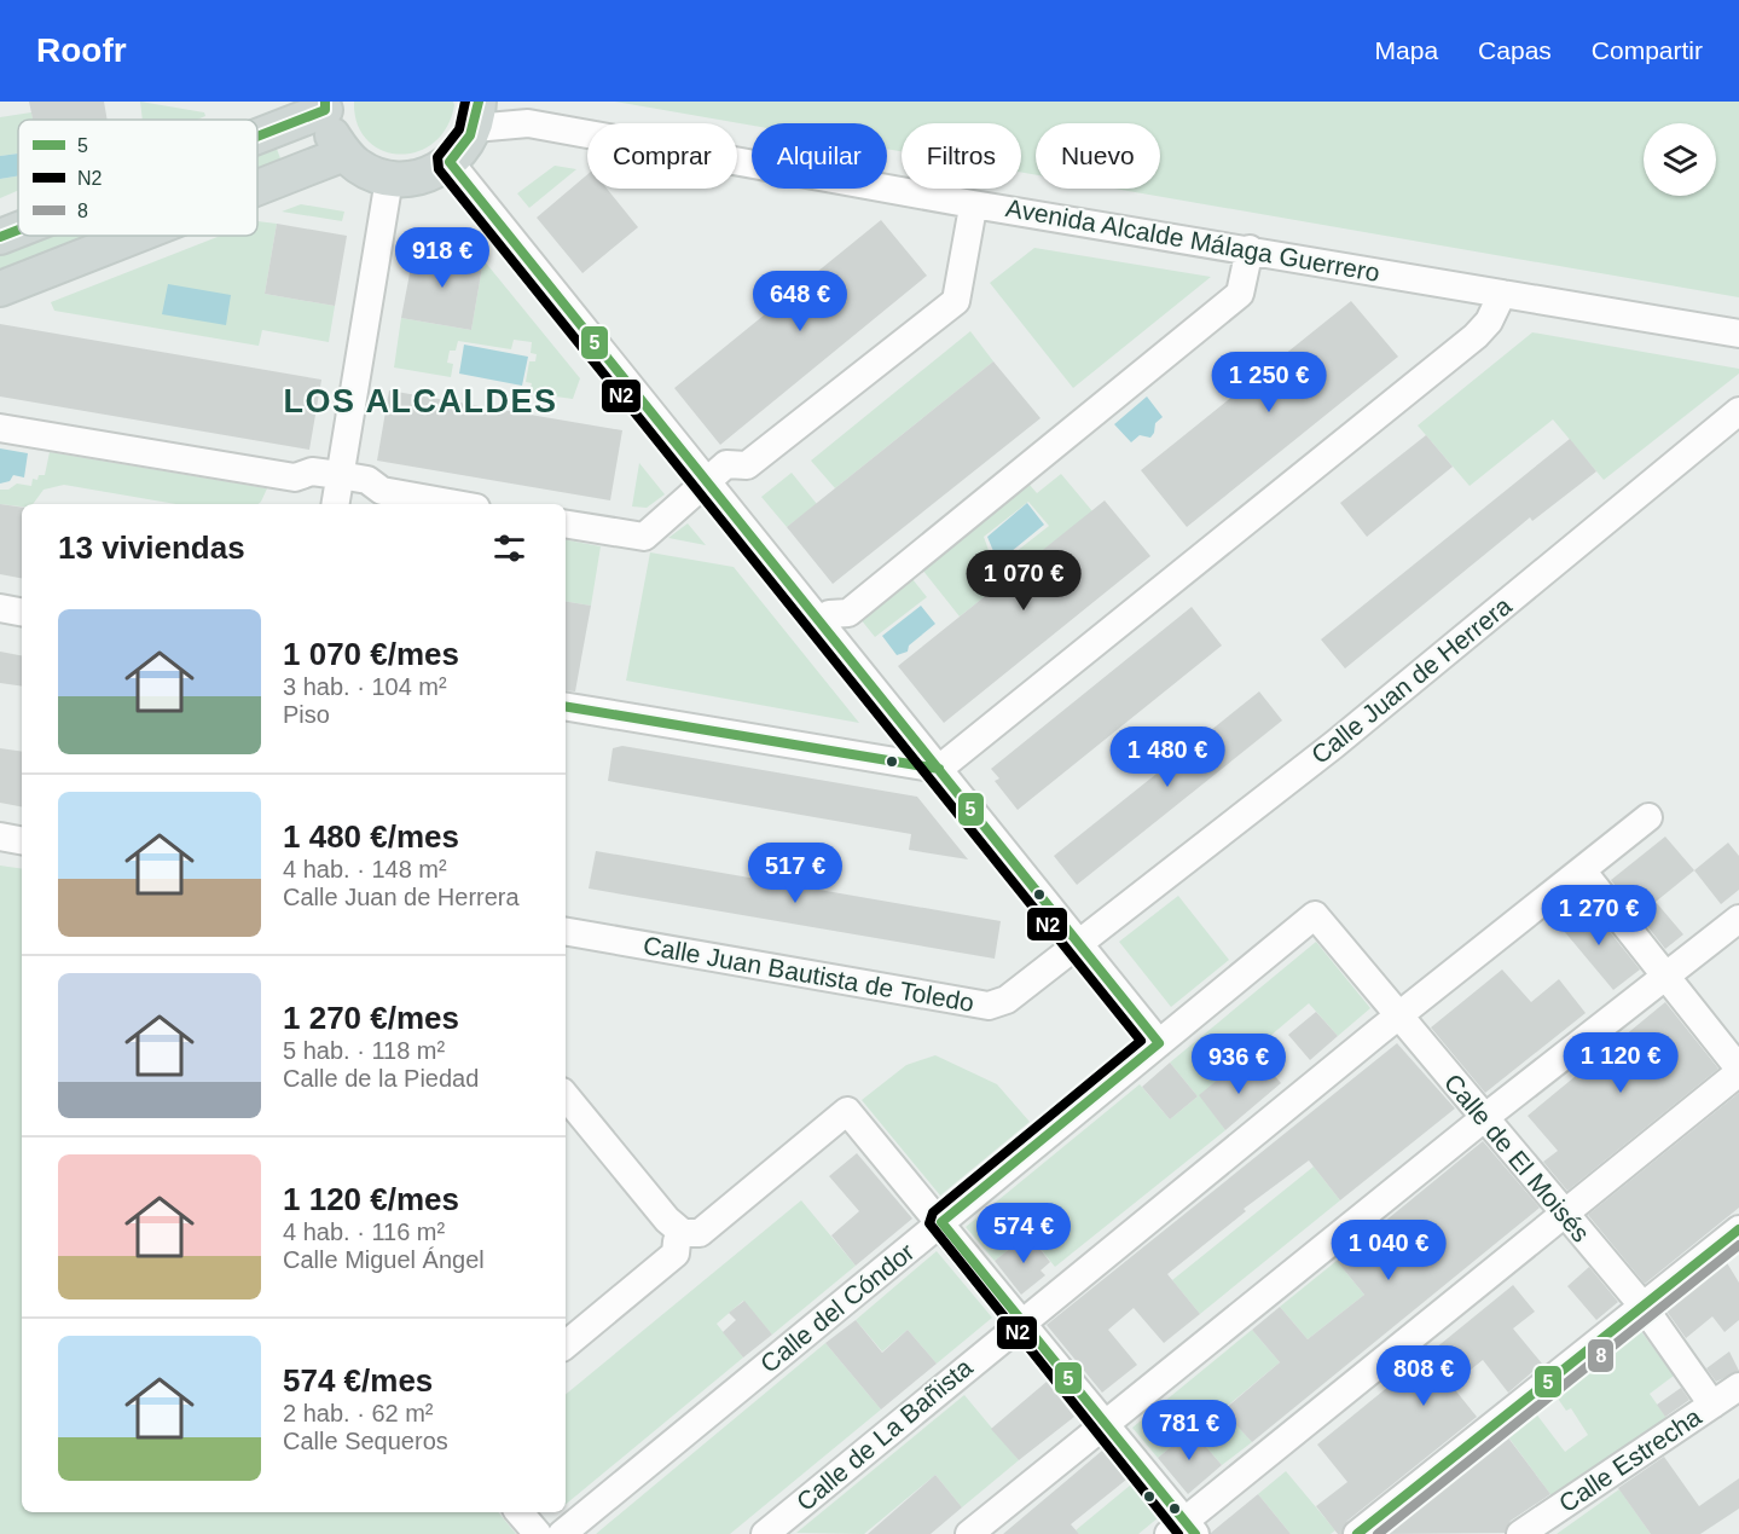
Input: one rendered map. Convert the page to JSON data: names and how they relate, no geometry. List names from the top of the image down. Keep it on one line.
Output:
{"streets":{"street":["Avenida Alcalde Málaga Guerrero","Calle Juan de Herrera","Calle Juan Bautista de Toledo","Calle de El Moisés","Calle del Cóndor","Calle de La Bañista","Calle Estrecha"]},"crossings":[["Calle Juan de Herrera","Calle Juan Bautista de Toledo"],["Calle de El Moisés","Calle del Cóndor"],["Calle de El Moisés","Calle de La Bañista"],["Calle de El Moisés","Calle Estrecha"]],"districts":["LOS ALCALDES"],"lines":["transit line 5","transit line N2","transit line 8"],"legend":["5","N2","8"],"page":{"header":"Roofr","nav":["Mapa","Capas","Compartir"],"chip":["Comprar","Alquilar","Filtros","Nuevo"],"price":["918 €","648 €","1 250 €","1 070 €","1 480 €","517 €","1 270 €","1 120 €","936 €","574 €","1 040 €","808 €","781 €"],"heading":"13 viviendas","list":[{"name":"1 070 €/mes","note":"3 hab. · 104 m² · Piso"},{"name":"1 480 €/mes","note":"4 hab. · 148 m² · Calle Juan de Herrera"},{"name":"1 270 €/mes","note":"5 hab. · 118 m² · Calle de la Piedad"},{"name":"1 120 €/mes","note":"4 hab. · 116 m² · Calle Miguel Ángel"},{"name":"574 €/mes","note":"2 hab. · 62 m² · Calle Sequeros"}]}}
